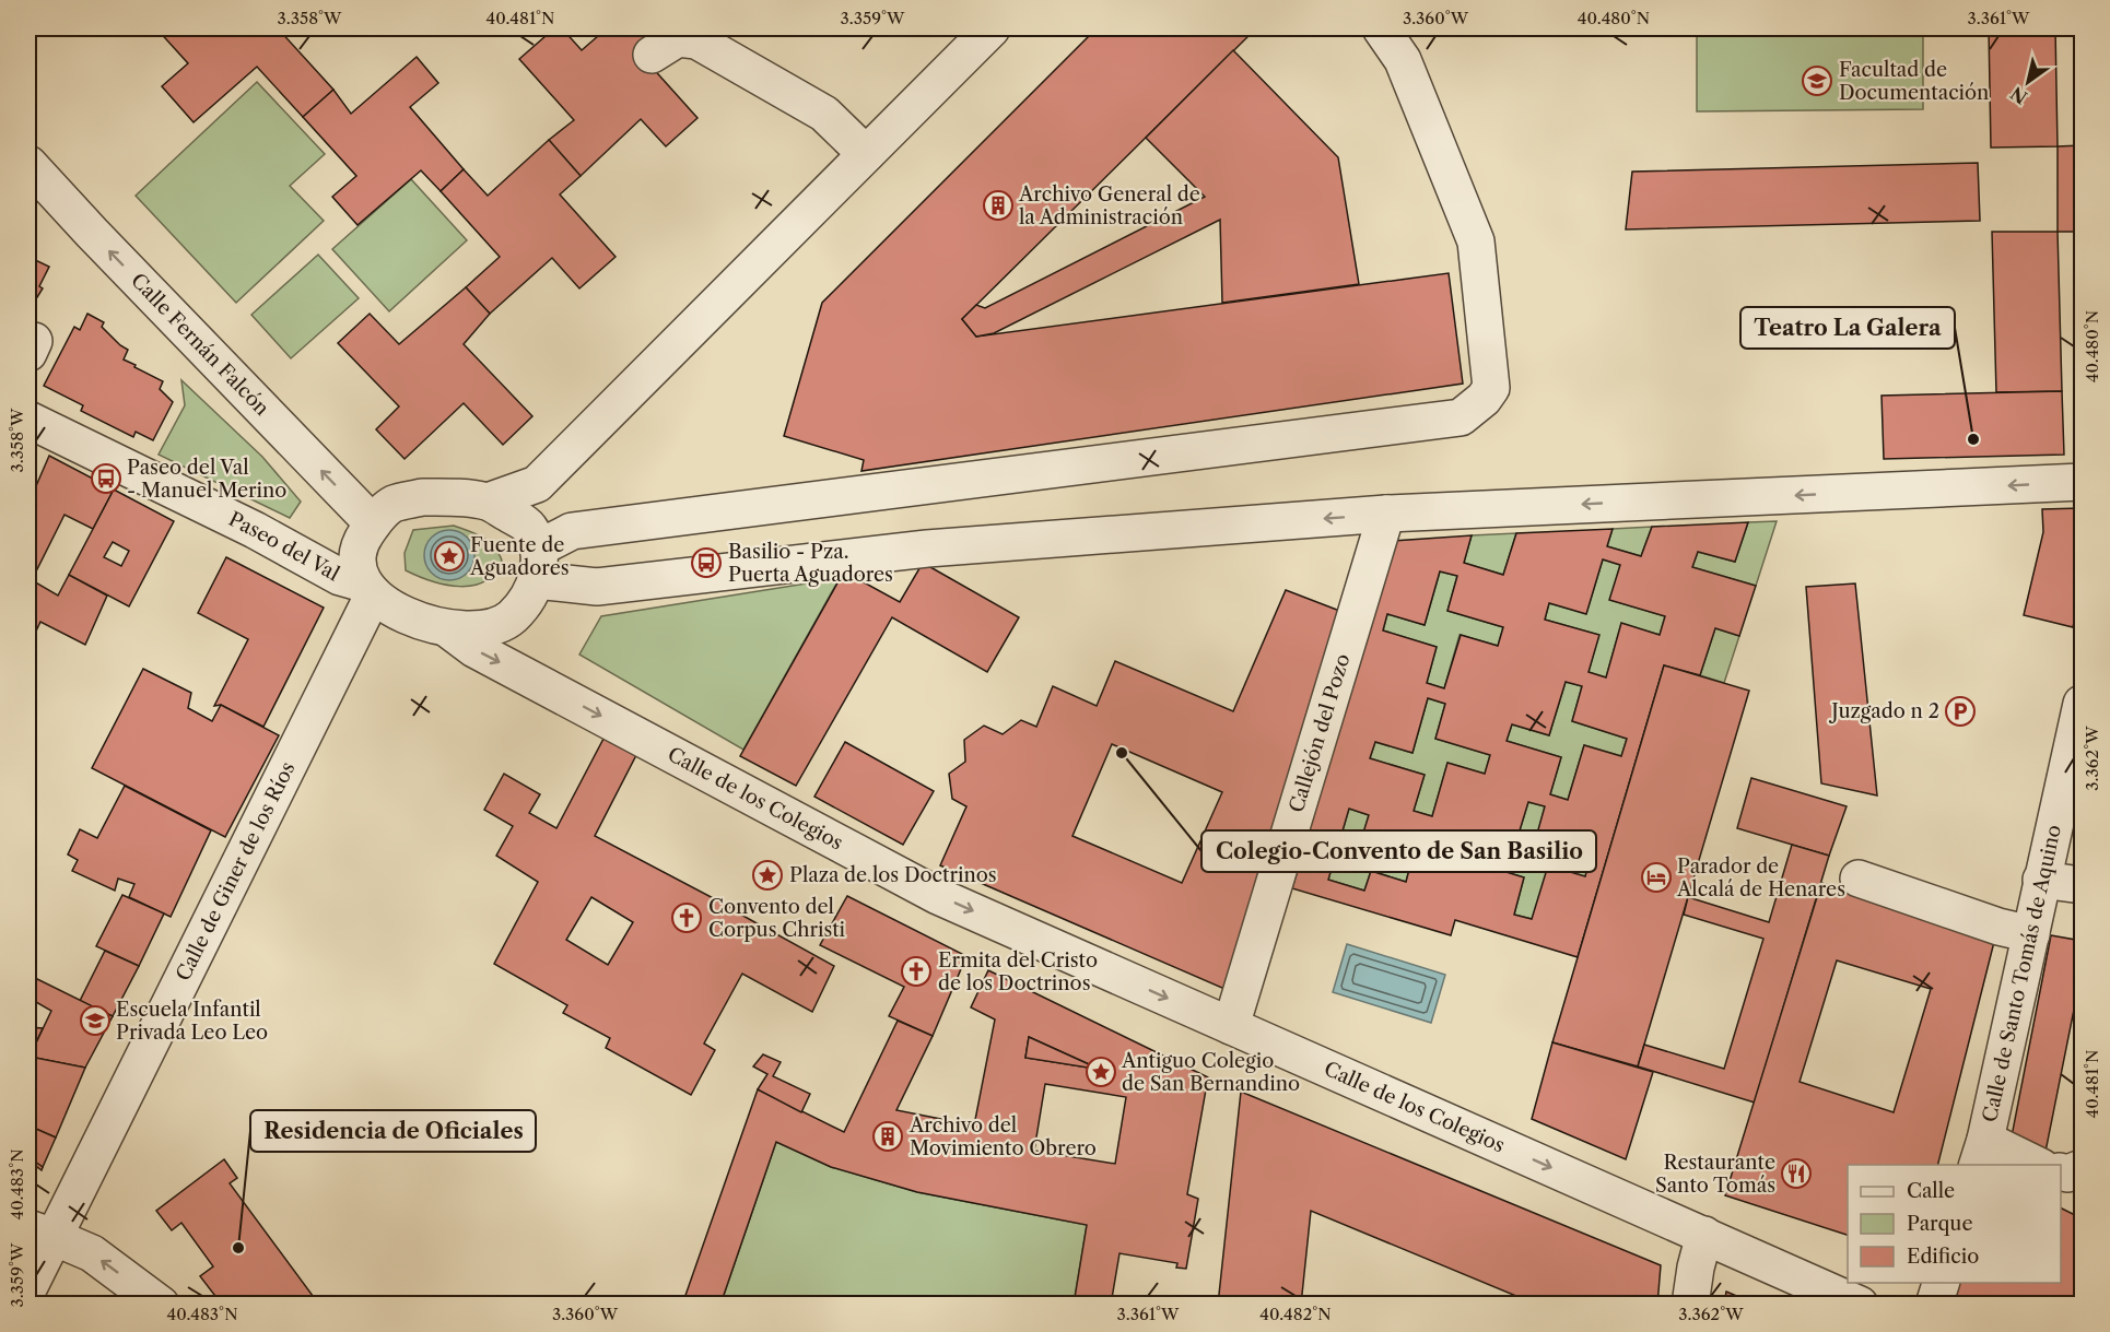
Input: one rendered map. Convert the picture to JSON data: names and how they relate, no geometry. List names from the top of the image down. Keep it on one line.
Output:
{"streets":{"street":["Calle Fernán Falcón","Paseo del Val","Callejón del Pozo","Calle de los Colegios","Calle de Giner de los Ríos","Calle de Santo Tomás de Aquino"]},"crossings":[["Calle Fernán Falcón","Paseo del Val"],["Calle Fernán Falcón","Calle de los Colegios"],["Calle Fernán Falcón","Calle de Giner de los Ríos"],["Paseo del Val","Calle de los Colegios"],["Paseo del Val","Calle de Giner de los Ríos"],["Callejón del Pozo","Calle de los Colegios"],["Calle de los Colegios","Calle de Giner de los Ríos"]],"one_way":["Calle Fernán Falcón","Calle de los Colegios"],"places":{"school or university":["Facultad de Documentación","Escuela Infantil Privada Leo Leo"],"building":["Archivo General de la Administración","Archivo del Movimiento Obrero"],"other":["Teatro La Galera","Colegio-Convento de San Basilio","Residencia de Oficiales"],"bus stop":["Paseo del Val - Manuel Merino","Basilio - Pza. Puerta Aguadores"],"place":["Fuente de Aguadores","Plaza de los Doctrinos","Antiguo Colegio de San Bernandino"],"parking":["Juzgado n 2"],"hotel":["Parador de Alcalá de Henares"],"church":["Convento del Corpus Christi","Ermita del Cristo de los Doctrinos"],"restaurant":["Restaurante Santo Tomás"]},"legend":["Calle","Parque","Edificio"],"north":"bottom left","coordinates":["3.358°W","40.481°N","3.359°W","3.360°W","40.480°N","3.361°W","3.362°W","40.483°N","40.482°N"]}
